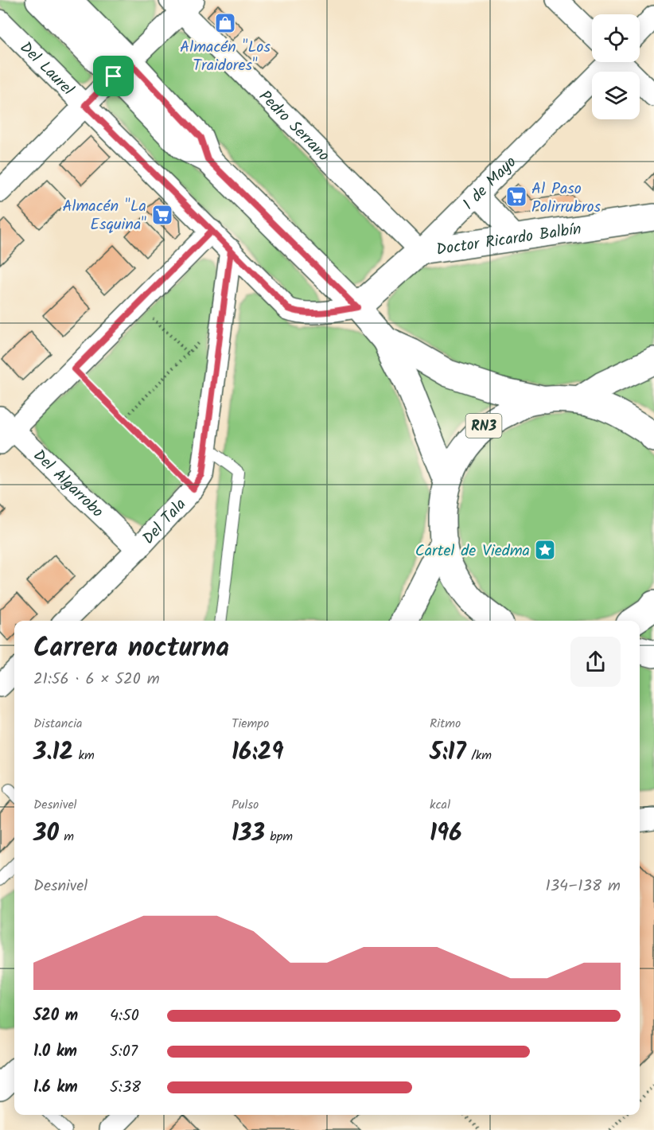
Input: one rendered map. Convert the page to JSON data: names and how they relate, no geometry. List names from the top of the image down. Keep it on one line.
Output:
{"streets":{"main road":["1 de Mayo","Doctor Ricardo Balbín","RN3"],"street":["Del Laurel","Pedro Serrano","Del Algarrobo","Del Tala"]},"crossings":[["Del Laurel","1 de Mayo"],["Del Laurel","Del Tala"],["Pedro Serrano","1 de Mayo"],["Pedro Serrano","Doctor Ricardo Balbín"],["1 de Mayo","Doctor Ricardo Balbín"],["Del Algarrobo","Del Tala"]],"places":{"shop":["Almacén \"Los Traidores\""],"supermarket":["Al Paso Polirrubros","Almacén \"La Esquina\""],"place":["Cartel de Viedma"]},"page":{"heading":["Carrera nocturna","21:56 · 6 × 520 m"],"stats":[["Distancia","3.12 km"],["Tiempo","16:29"],["Ritmo","5:17 /km"],["Desnivel","30 m"],["Pulso","133 bpm"],["kcal","196"]],"chart":["Desnivel","134–138 m"],"list":[{"name":"520 m","note":"4:50"},{"name":"1.0 km","note":"5:07"},{"name":"1.6 km","note":"5:38"}]}}
